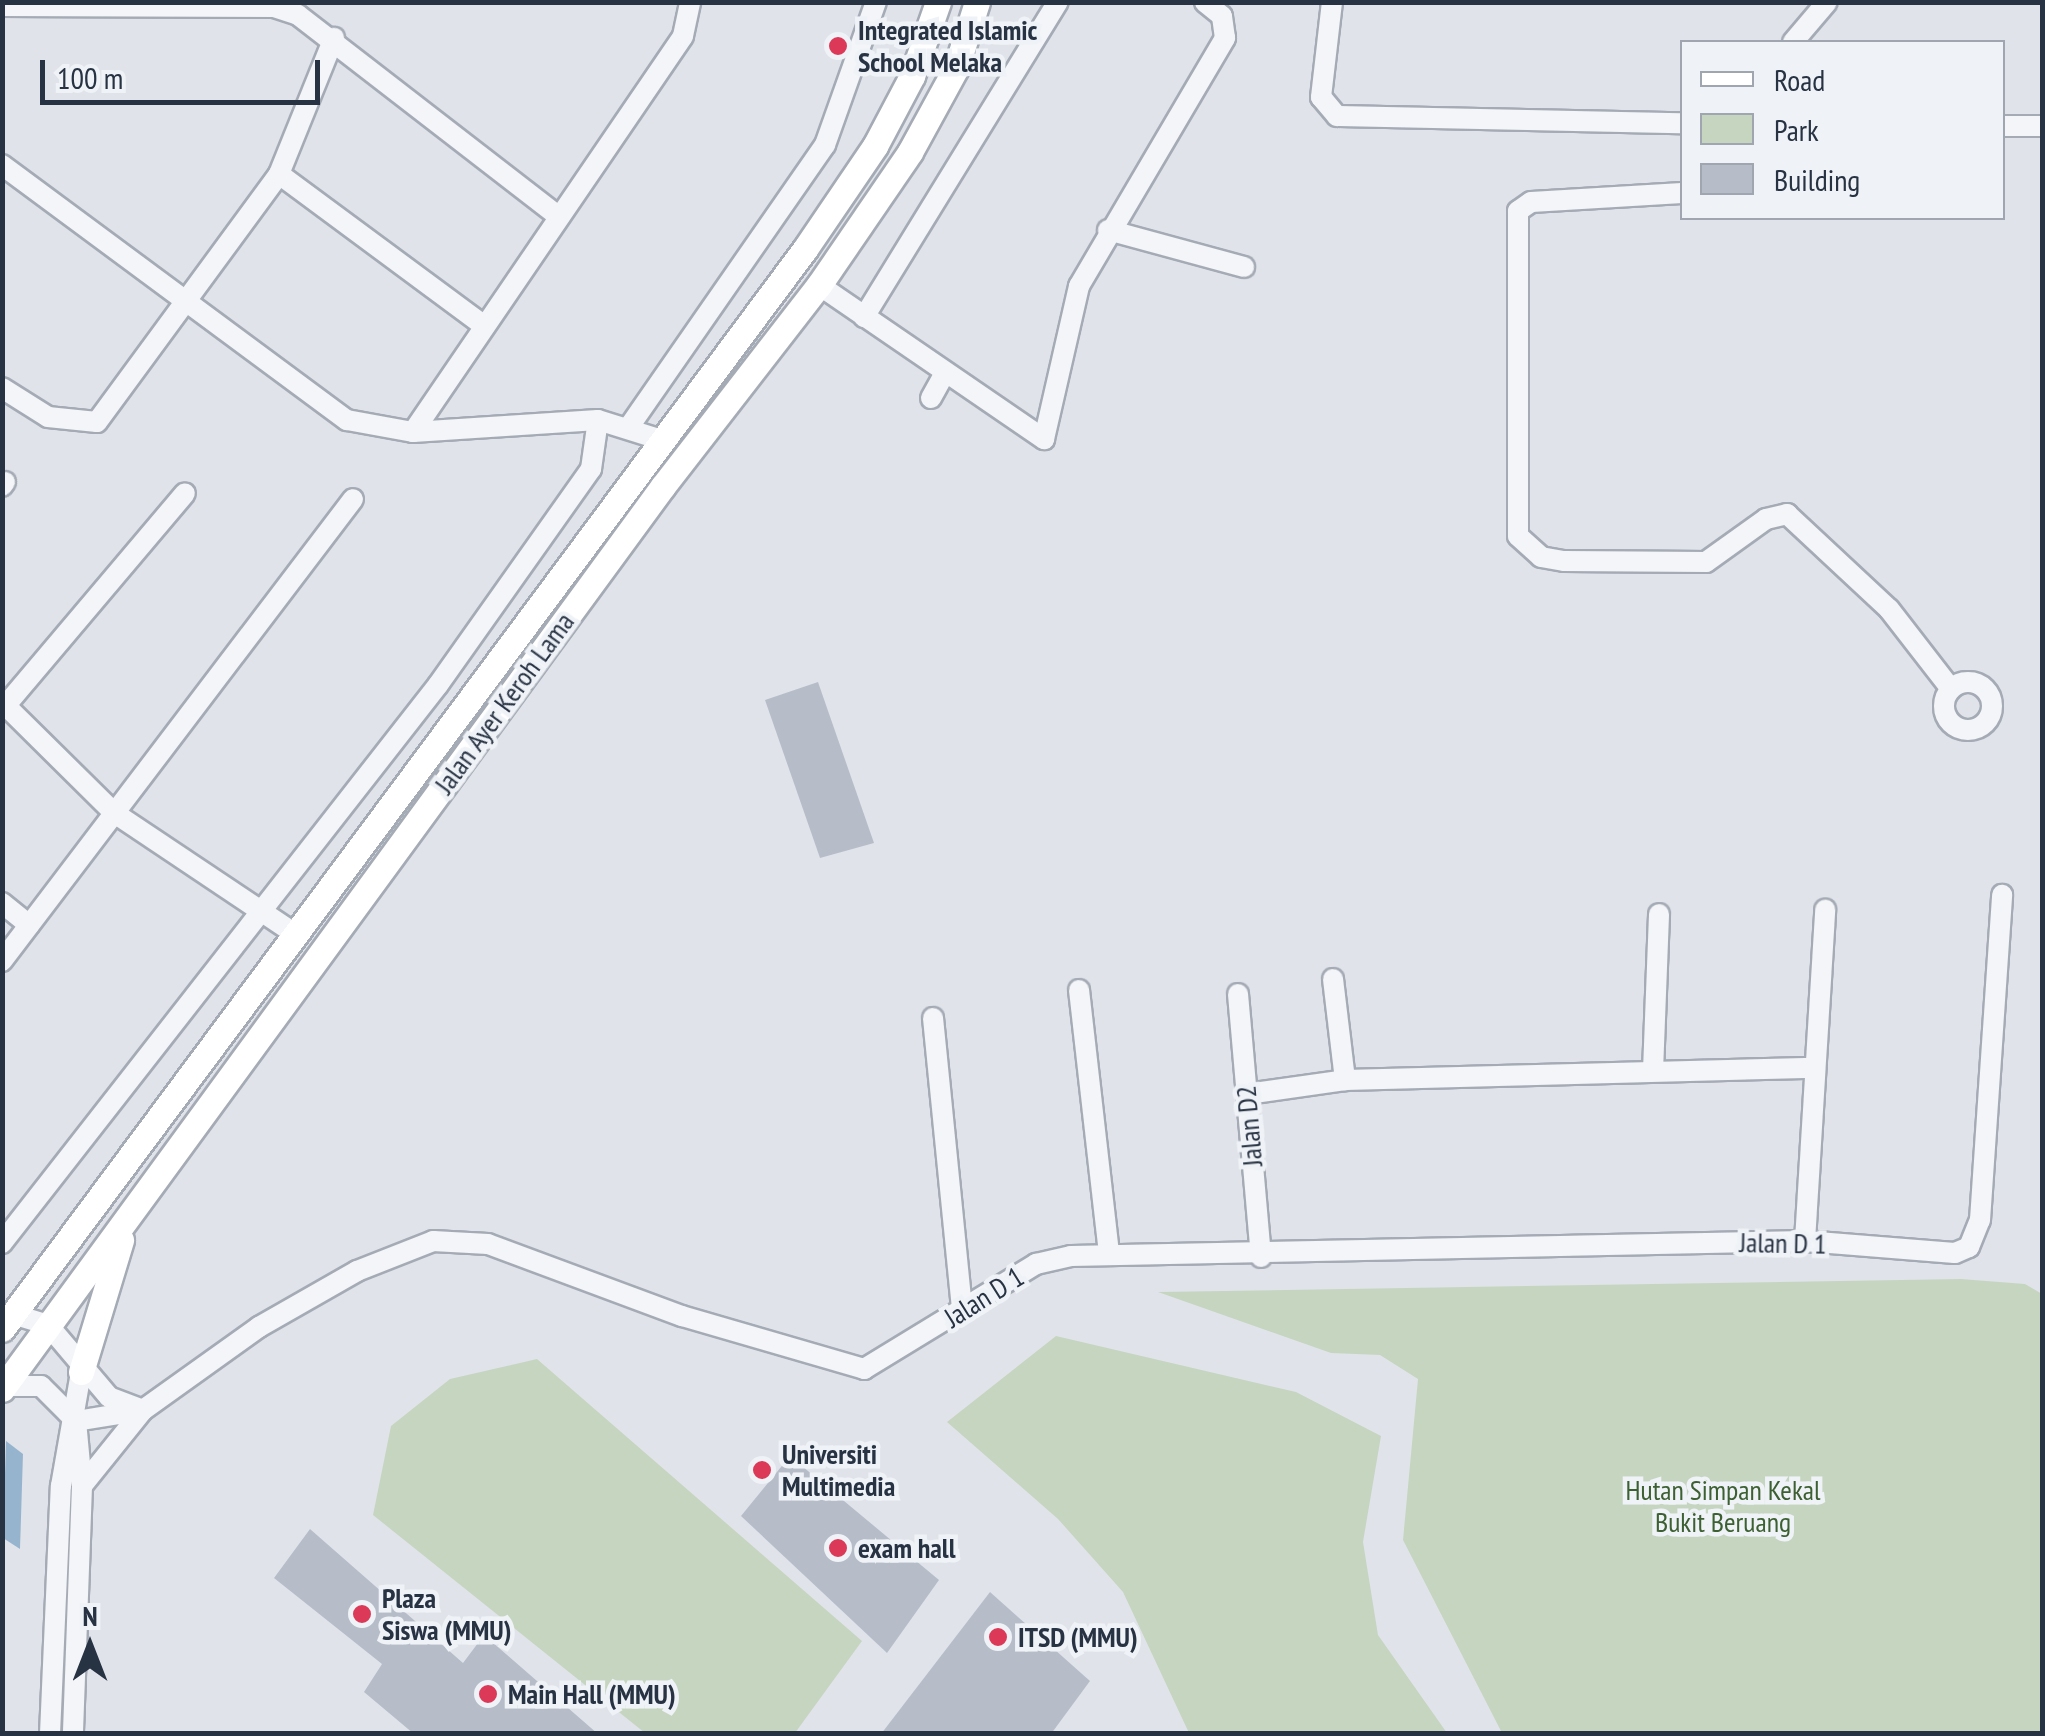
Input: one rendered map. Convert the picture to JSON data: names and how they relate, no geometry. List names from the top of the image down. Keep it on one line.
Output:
{"streets":{"main road":["Jalan Ayer Keroh Lama"],"street":["Jalan D2","Jalan D 1"]},"crossings":[["Jalan D2","Jalan D 1"]],"parks":["Hutan Simpan Kekal Bukit Beruang"],"places":["Integrated Islamic School Melaka","Universiti Multimedia","exam hall","Plaza Siswa (MMU)","ITSD (MMU)","Main Hall (MMU)"],"legend":["Road","Park","Building"],"scale_bar":"100 m","north":"top"}
